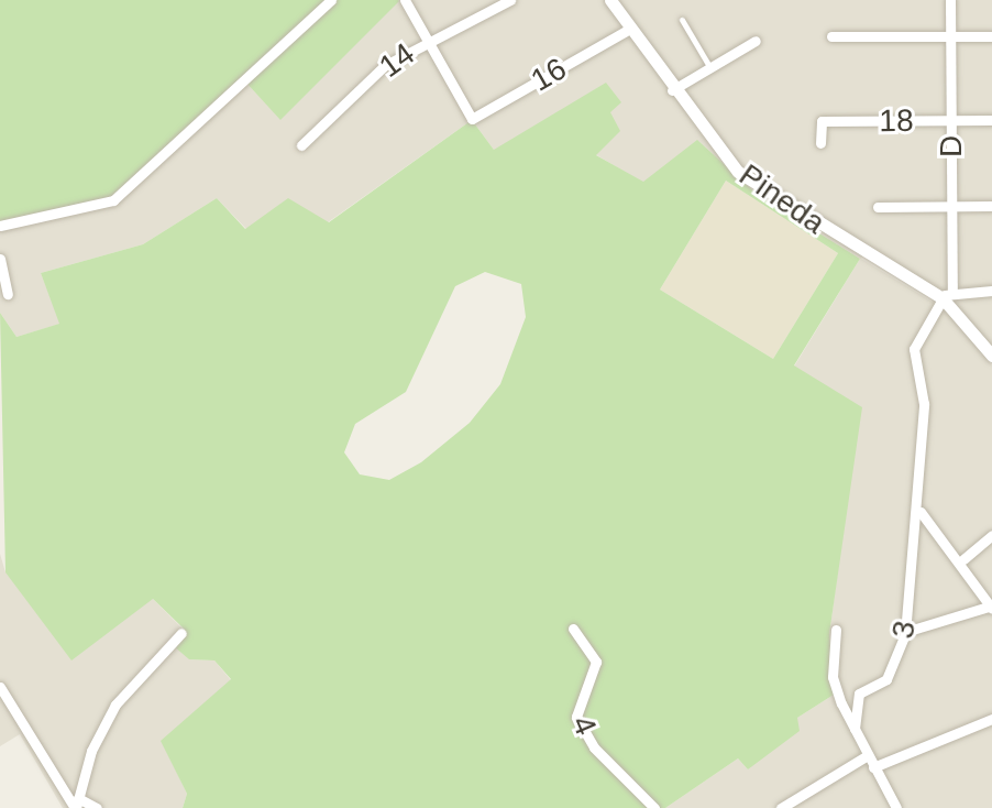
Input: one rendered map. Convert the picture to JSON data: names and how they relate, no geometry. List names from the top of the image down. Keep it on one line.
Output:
{"streets":{"street":["14","16","18","D","Pineda","3","4"]},"crossings":[["14","16"],["16","Pineda"],["18","D"],["D","Pineda"],["D","3"],["Pineda","3"]]}
